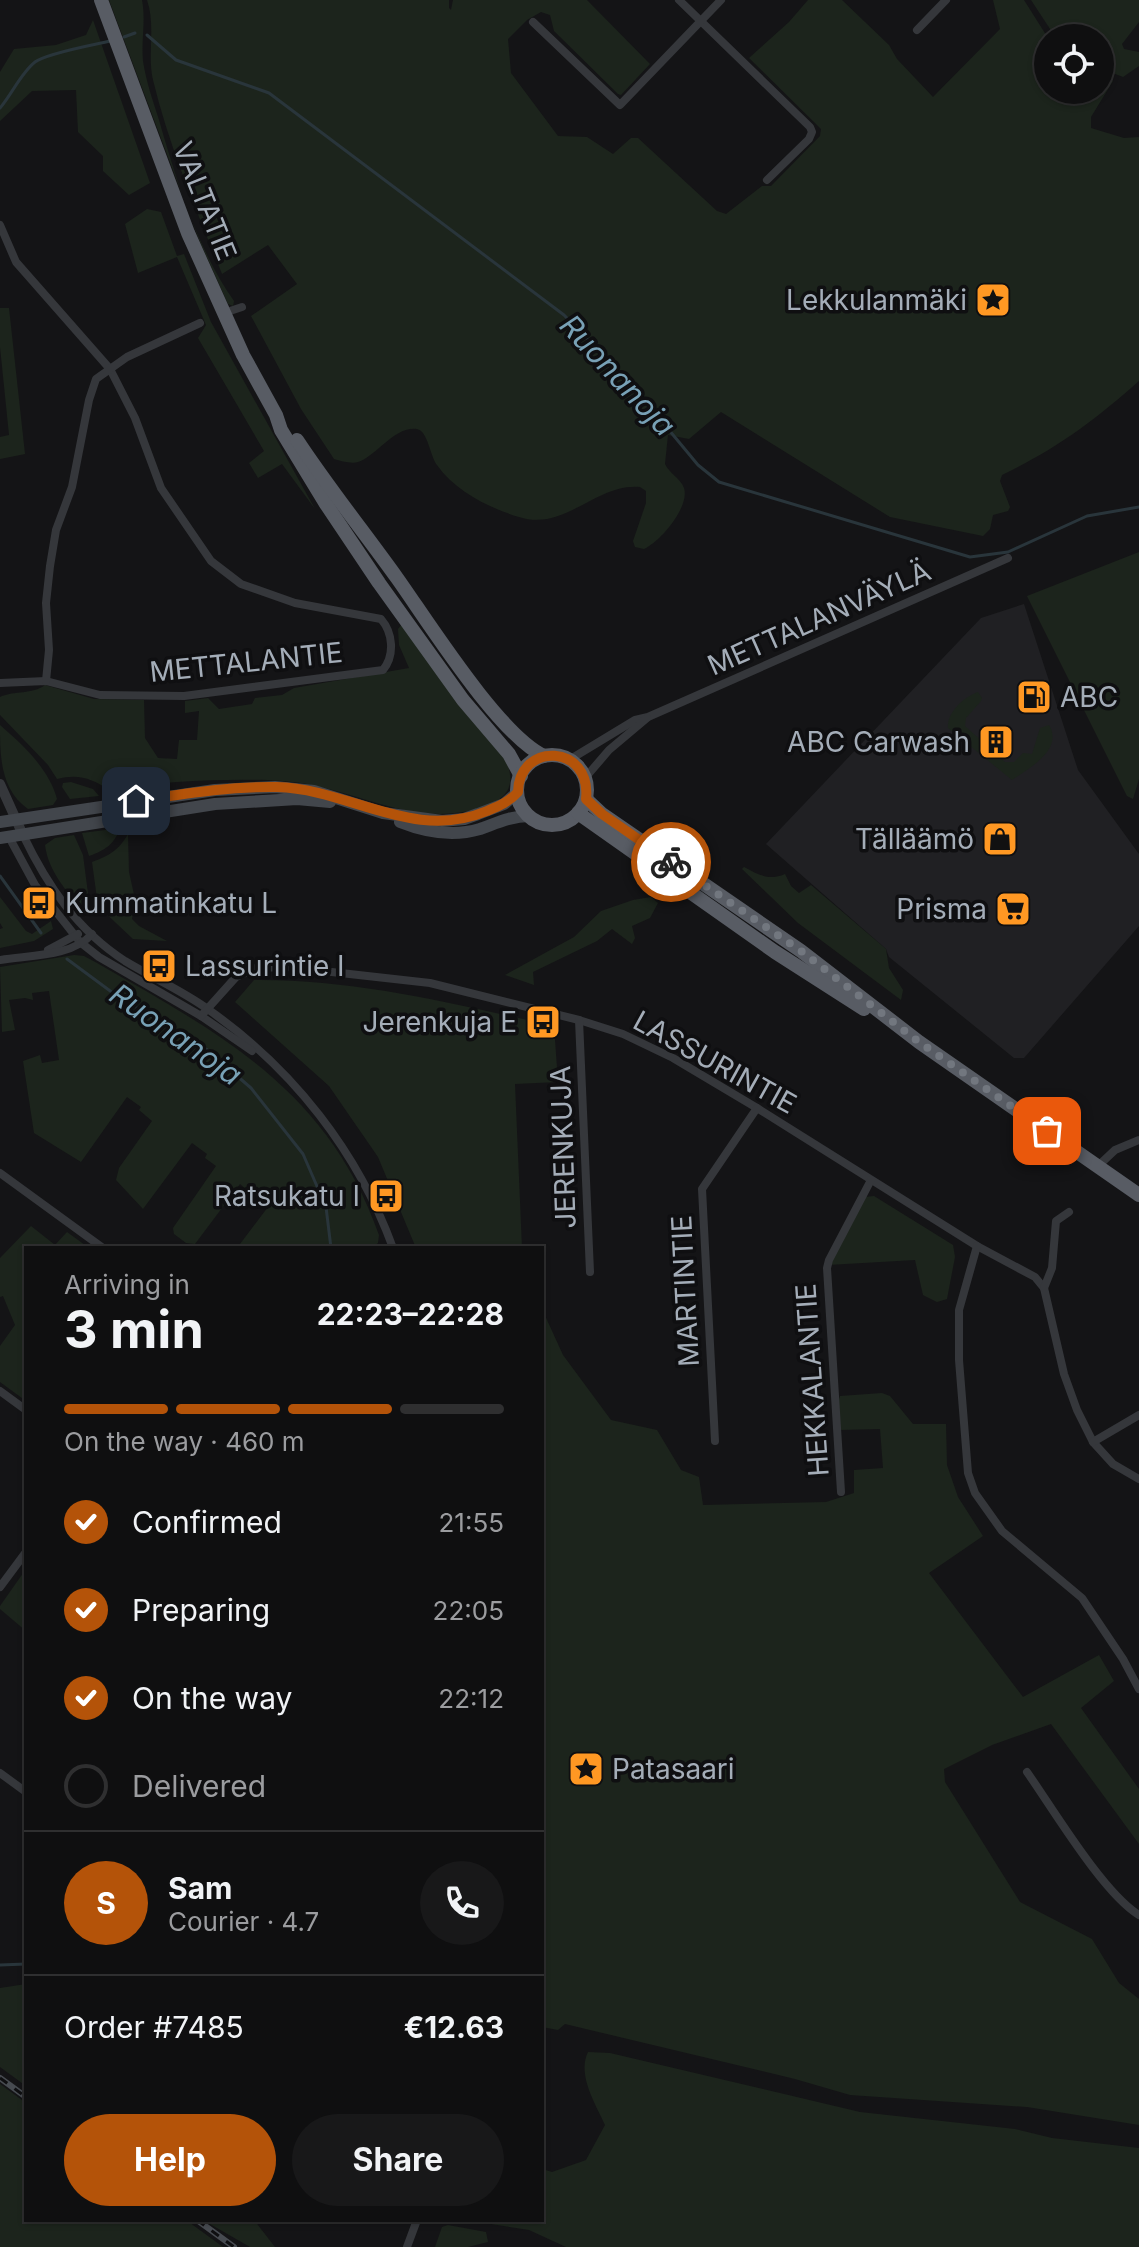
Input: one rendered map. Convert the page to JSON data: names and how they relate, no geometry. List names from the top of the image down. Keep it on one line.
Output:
{"streets":{"highway":["VALTATIE"],"street":["METTALANVÄYLÄ","METTALANTIE","LASSURINTIE","JERENKUJA","MARTINTIE","HEKKALANTIE"]},"crossings":[["VALTATIE","METTALANVÄYLÄ"],["LASSURINTIE","JERENKUJA"],["LASSURINTIE","MARTINTIE"],["LASSURINTIE","HEKKALANTIE"]],"water":["Ruonanoja"],"places":{"place":["Lekkulanmäki","Patasaari"],"fuel station":["ABC"],"building":["ABC Carwash"],"shop":["Tälläämö"],"bus stop":["Kummatinkatu L","Lassurintie I","Jerenkuja E","Ratsukatu I"],"supermarket":["Prisma"]},"page":{"heading":["3 min","Arriving in","22:23–22:28"],"panel":["Sam","Courier · 4.7","Order #7485","€12.63"],"bar":"On the way · 460 m","list":[["Confirmed","21:55"],["Preparing","22:05"],["On the way","22:12"],"Delivered"],"round":"S","buttons":["Help","Share"]}}
